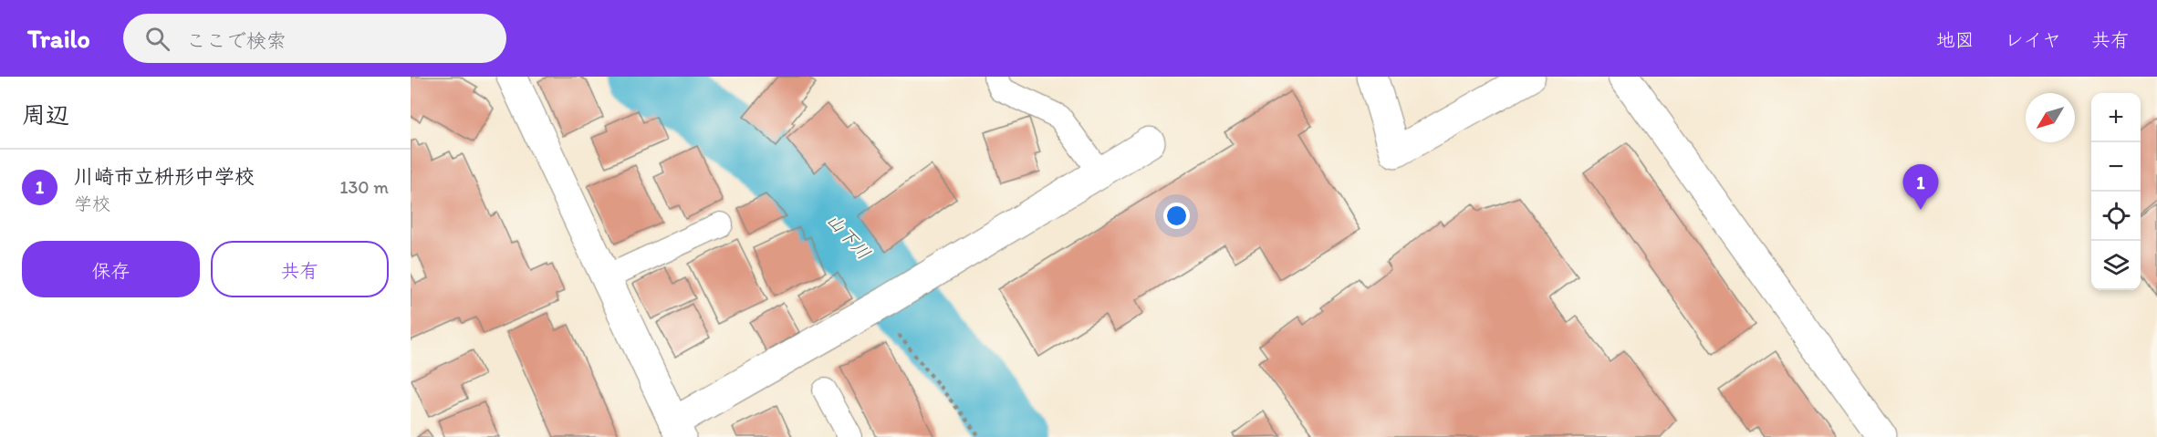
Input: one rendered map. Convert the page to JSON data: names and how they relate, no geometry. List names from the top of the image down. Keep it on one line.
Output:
{"water":["山下川"],"north":"bottom left","page":{"header":"Trailo","search":"ここで検索","nav":["地図","レイヤ","共有"],"heading":"周辺","map_buttons":["+","−"],"list":[{"mark":"1","name":"川崎市立枡形中学校","note":"学校","value":"130 m"}],"pins":"1","buttons":["保存","共有"]}}
